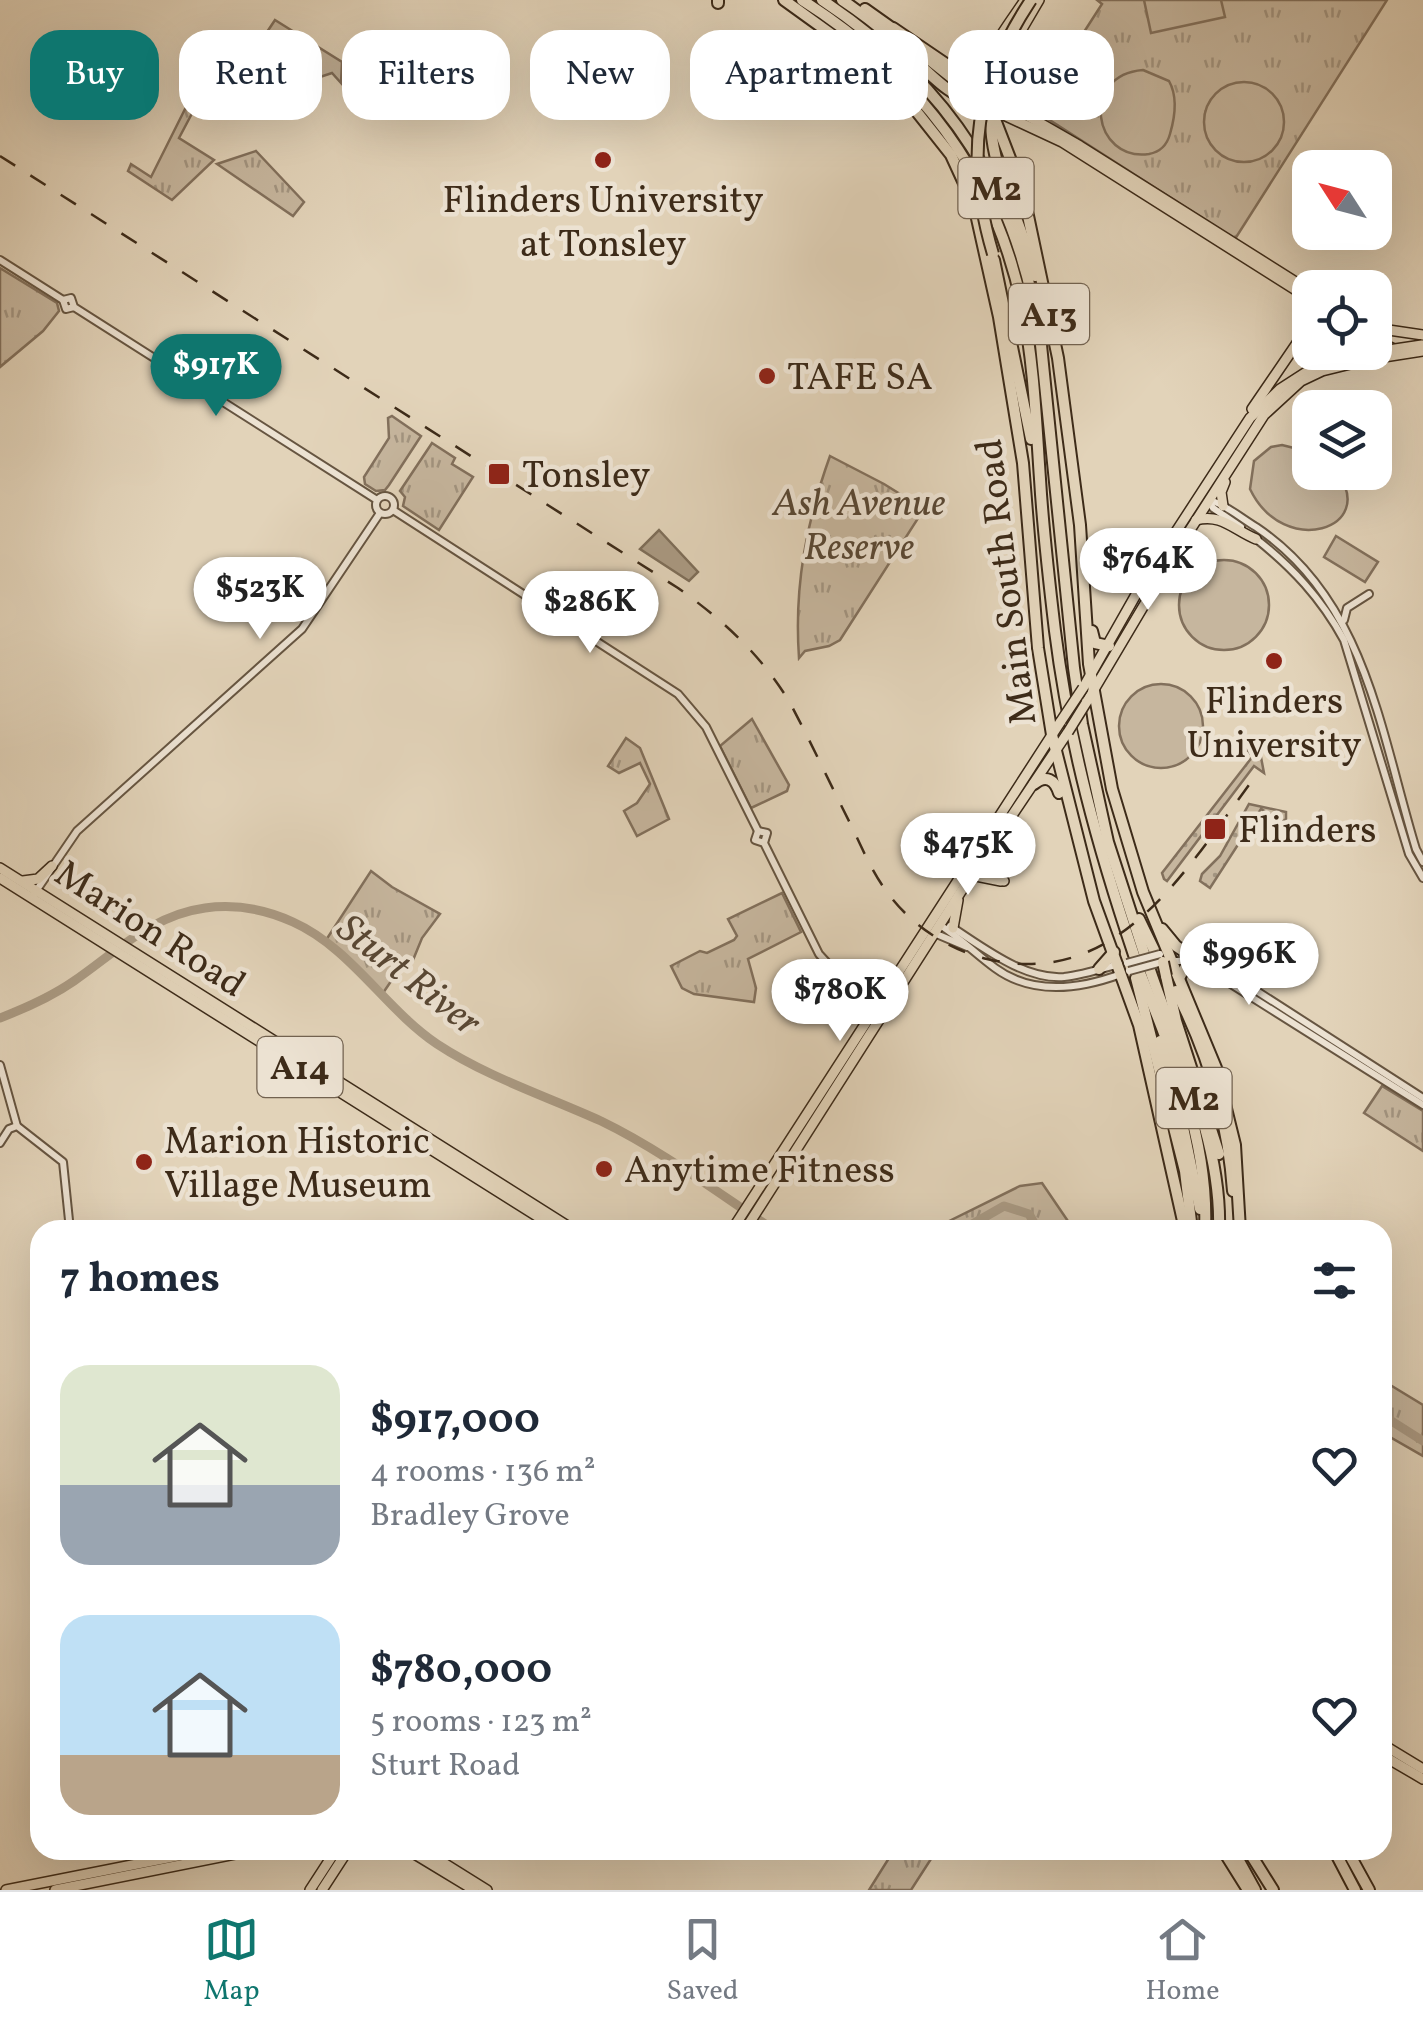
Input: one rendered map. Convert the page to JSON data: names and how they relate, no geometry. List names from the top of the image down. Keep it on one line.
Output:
{"streets":{"highway":["M2","A13","Main South Road"],"main road":["Marion Road","A14"]},"crossings":[["M2","Main South Road"]],"water":["Sturt River"],"parks":["Ash Avenue Reserve"],"places":{"other":["Flinders University at Tonsley","TAFE SA","Flinders University","Marion Historic Village Museum","Anytime Fitness"],"transit":["Tonsley","Flinders"]},"north":"top left","page":{"chip":["Buy","Rent","Filters","New","Apartment","House"],"price":["$917K","$764K","$523K","$286K","$475K","$996K","$780K"],"heading":"7 homes","list":[{"name":"$917,000","note":"4 rooms · 136 m² · Bradley Grove"},{"name":"$780,000","note":"5 rooms · 123 m² · Sturt Road"}],"tabs":["Map","Saved","Home"]}}
